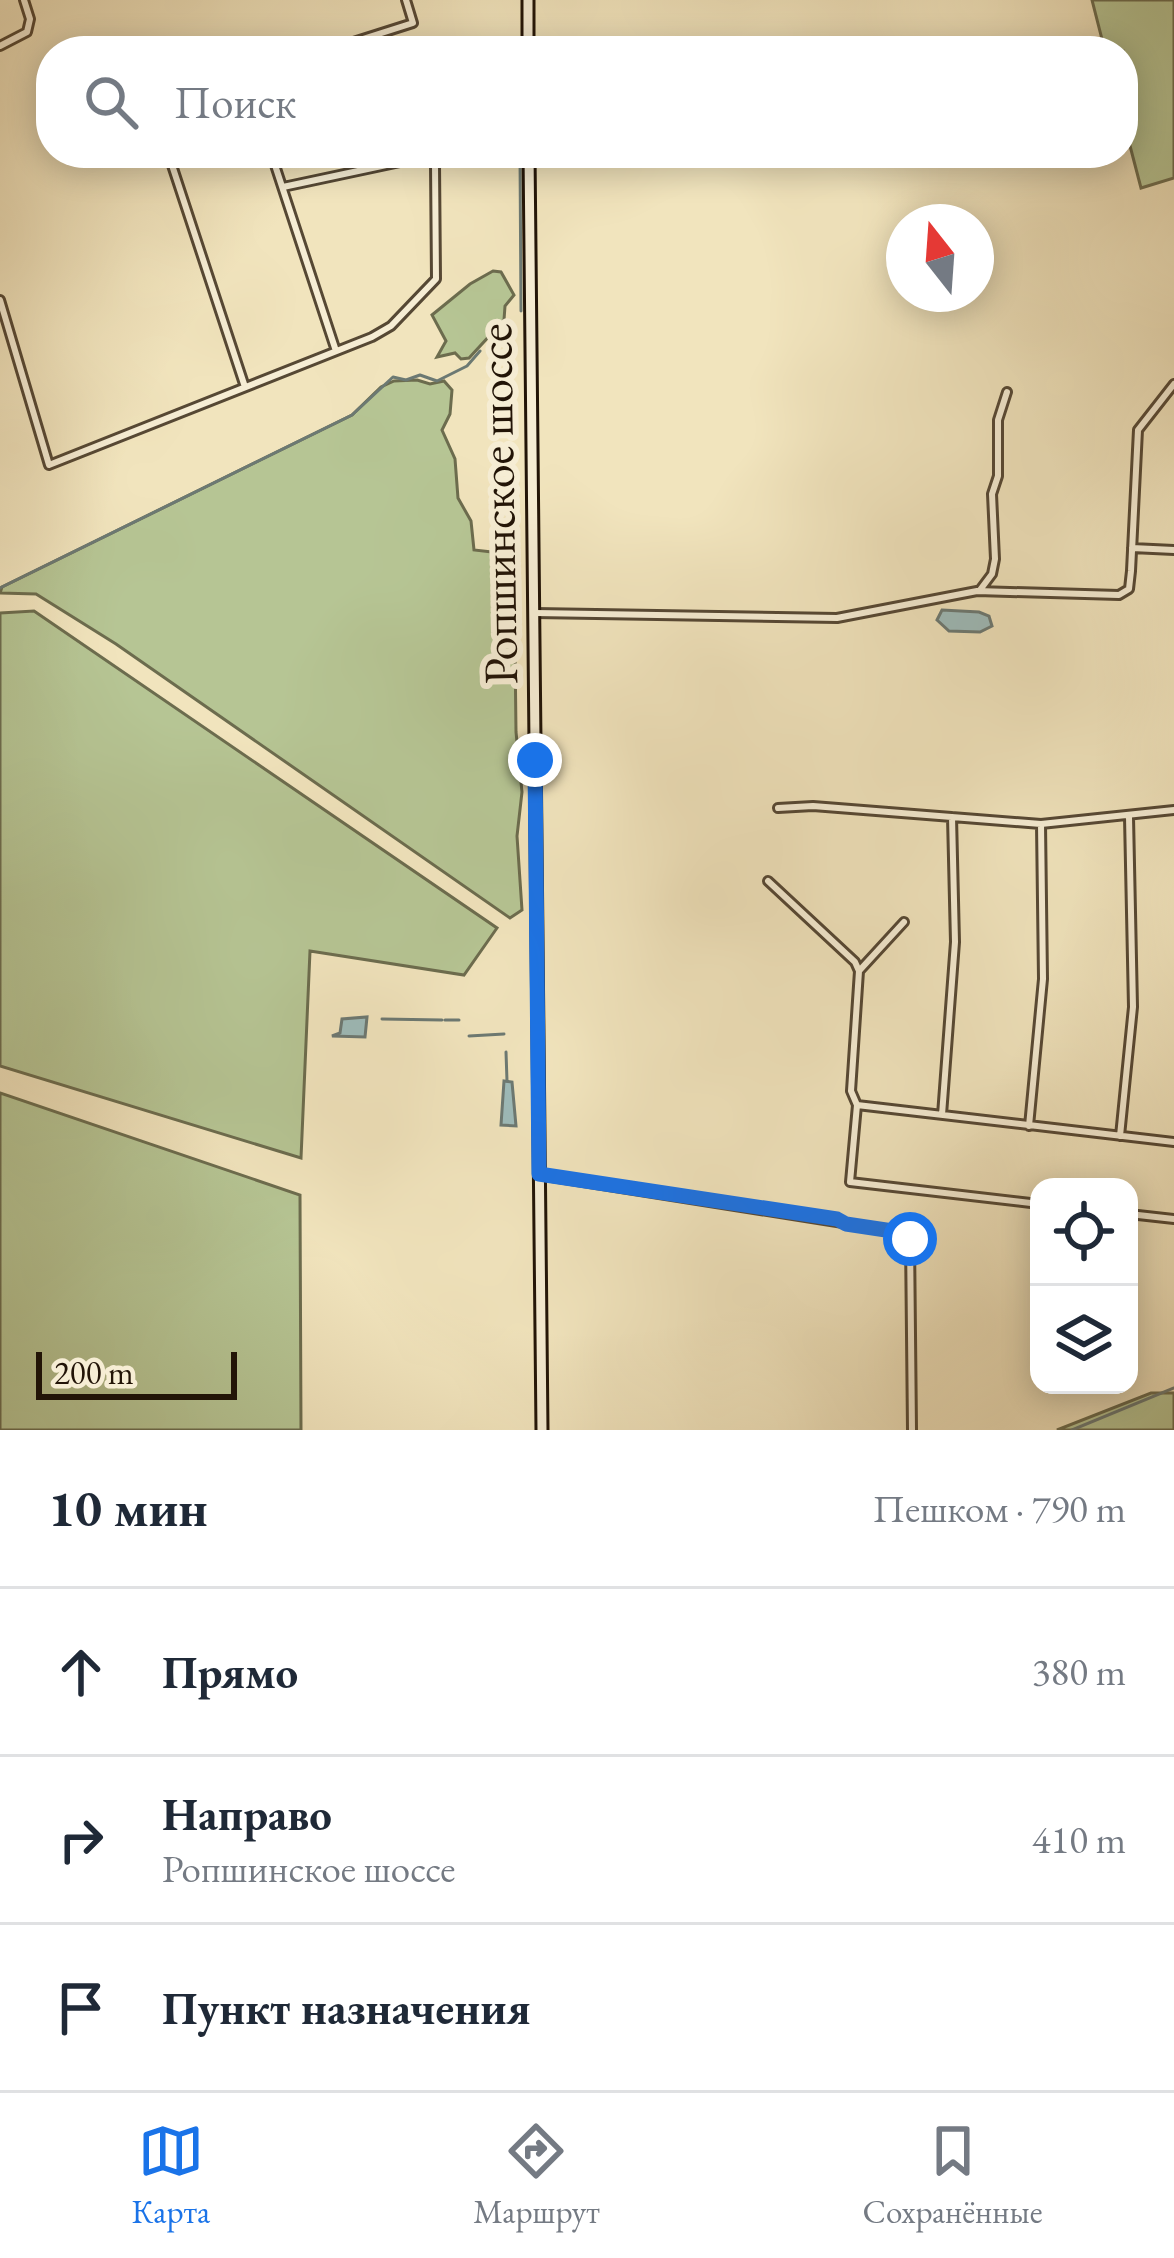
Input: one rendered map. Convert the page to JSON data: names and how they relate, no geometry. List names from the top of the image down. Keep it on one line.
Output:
{"streets":{"main road":["Ропшинское шоссе"]},"scale_bar":"200 m","north":"top","page":{"search":"Поиск","scale":"200 m","heading":["10 мин","Пешком · 790 m"],"list":[["Прямо","380 m"],["Направо","Ропшинское шоссе","410 m"],"Пункт назначения"],"nav":["Карта","Маршрут","Сохранённые"]}}
